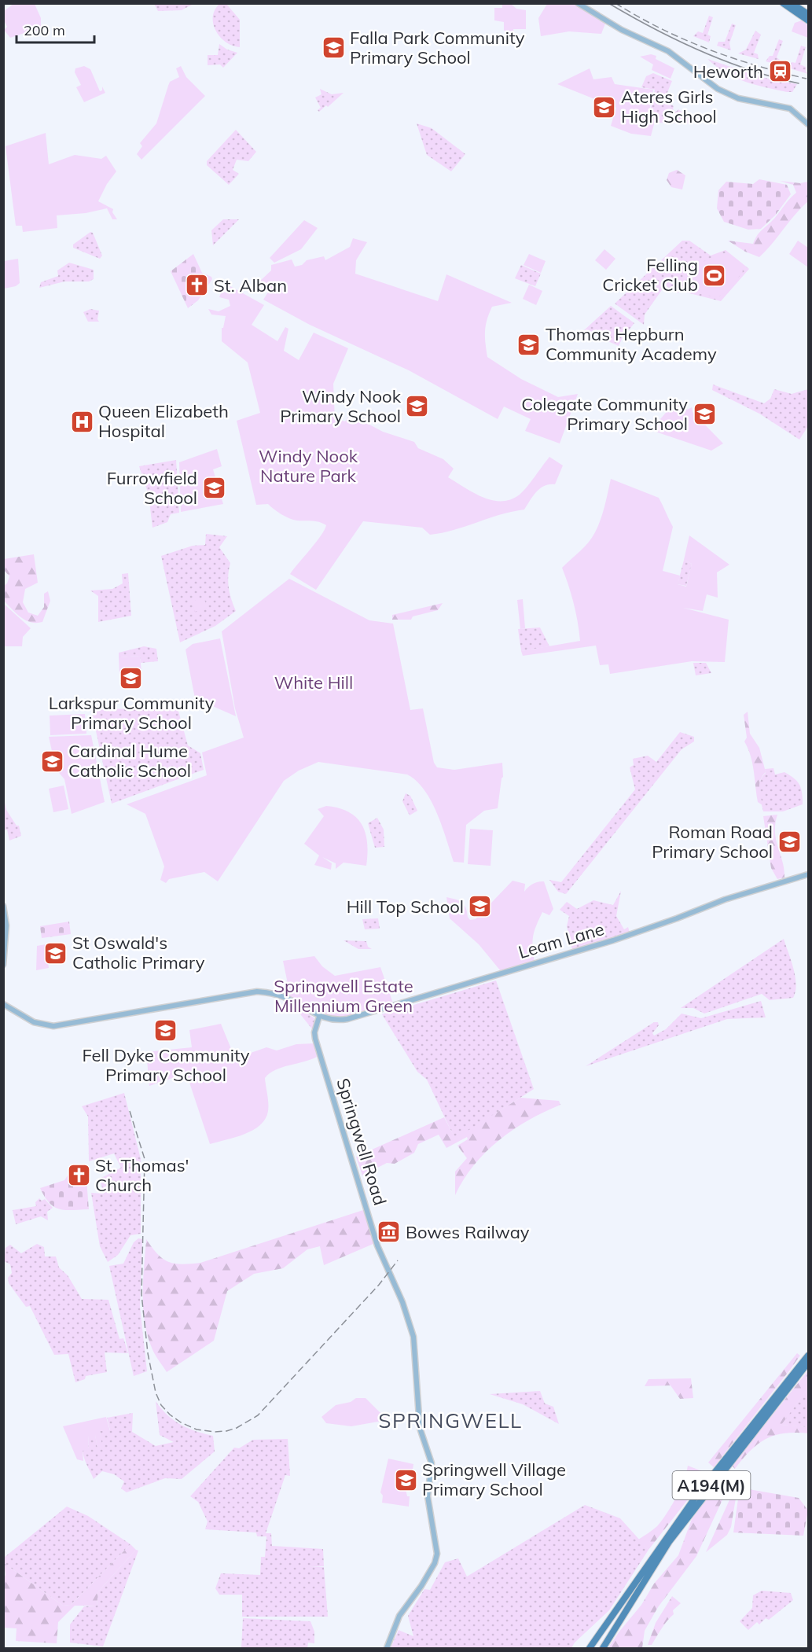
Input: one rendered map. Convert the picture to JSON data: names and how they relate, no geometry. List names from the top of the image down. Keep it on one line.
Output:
{"streets":{"highway":["A194(M)"],"main road":["Leam Lane","Springwell Road"]},"crossings":[["Leam Lane","Springwell Road"]],"districts":["SPRINGWELL"],"parks":["Windy Nook Nature Park","White Hill","Springwell Estate Millennium Green"],"places":{"school or university":["Falla Park Community Primary School","Ateres Girls High School","Thomas Hepburn Community Academy","Windy Nook Primary School","Colegate Community Primary School","Furrowfield School","Larkspur Community Primary School","Cardinal Hume Catholic School","Roman Road Primary School","Hill Top School","St Oswald's Catholic Primary","Fell Dyke Community Primary School","Springwell Village Primary School"],"station":["Heworth"],"sports":["Felling Cricket Club"],"church":["St. Alban","St. Thomas' Church"],"hospital":["Queen Elizabeth Hospital"],"museum":["Bowes Railway"]},"scale_bar":"200 m"}
